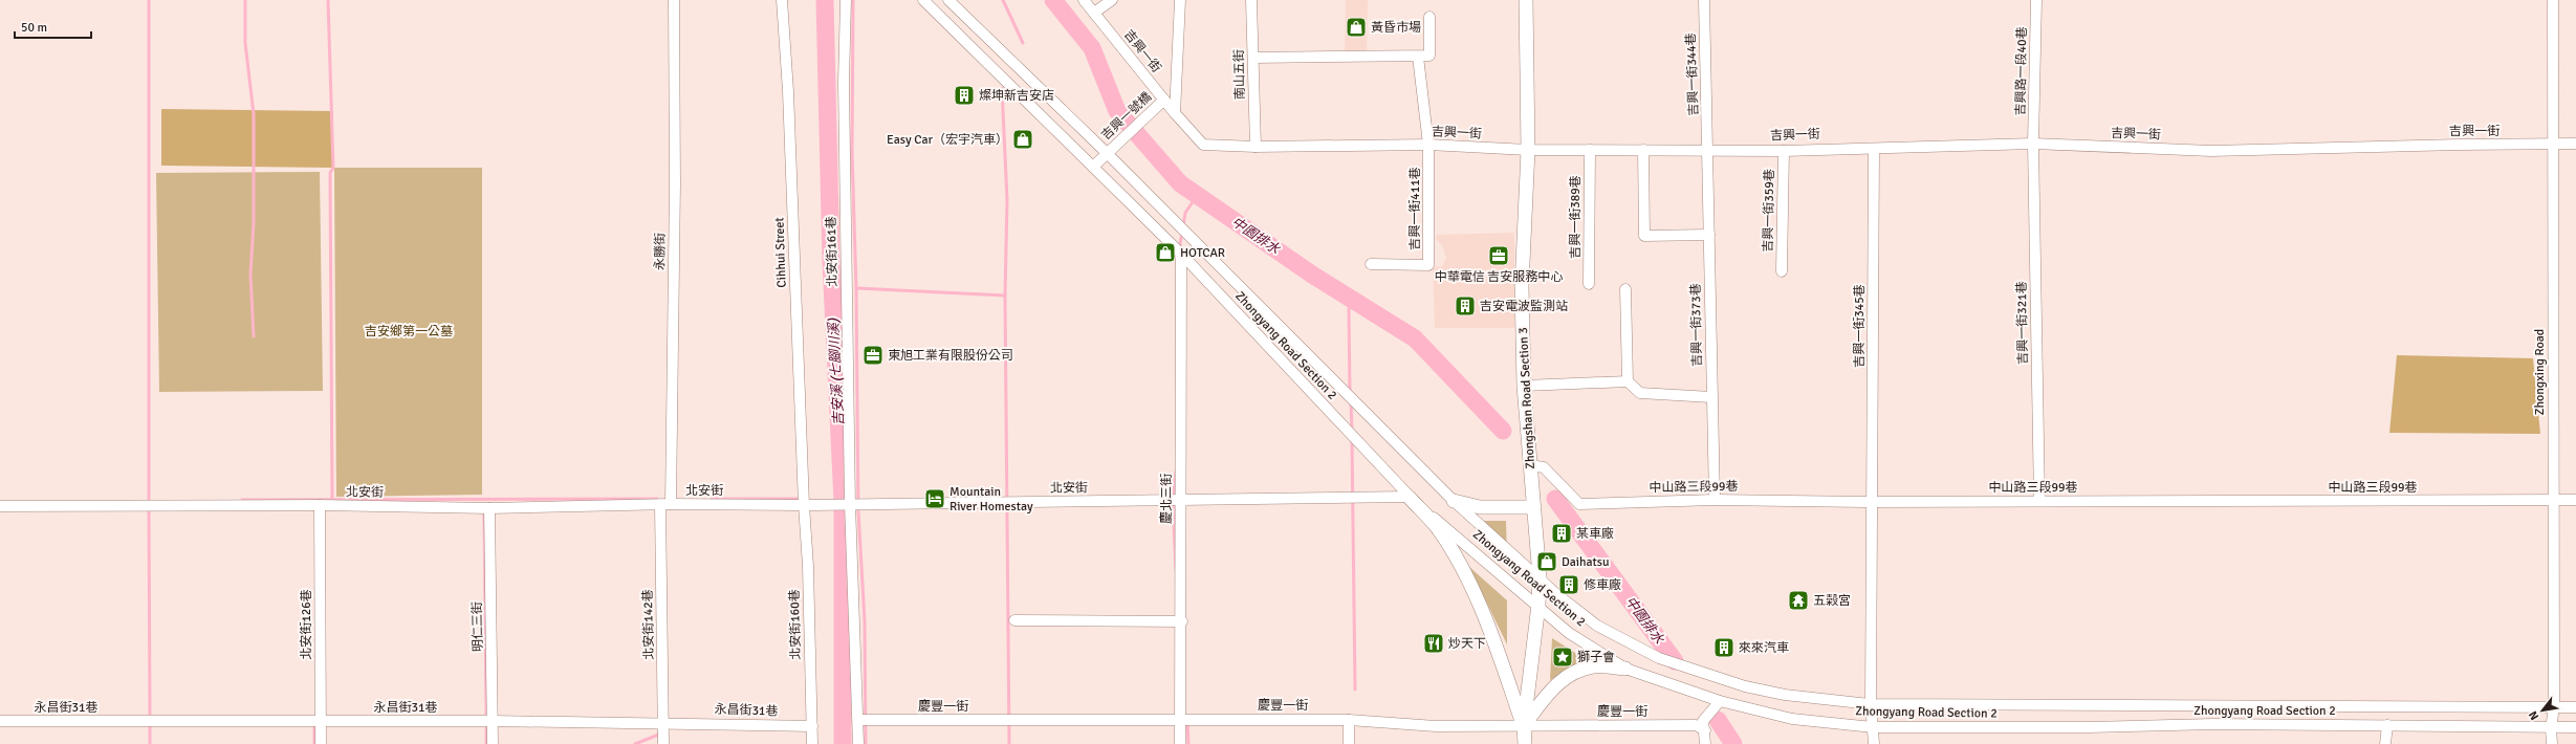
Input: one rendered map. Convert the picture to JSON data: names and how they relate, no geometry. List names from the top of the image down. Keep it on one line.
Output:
{"streets":{"main road":["Zhongshan Road Section 3"],"street":["吉興一街","吉興路一段40巷","南山五街","吉興一街344巷","吉興一號橋","吉興一街411巷","吉興一街359巷","吉興一街389巷","永勝街","北安街161巷","Cihhui Street","吉興一街321巷","吉興一街373巷","吉興一街345巷","Zhongyang Road Section 2","Zhongxing Road","中山路三段99巷","北安街","慶北三街","北安街126巷","北安街142巷","北安街160巷","明仁三街","慶豐一街","永昌街31巷"]},"crossings":[["吉興一街","吉興路一段40巷"],["吉興一街","南山五街"],["吉興一街","吉興一街344巷"],["吉興一街","吉興一號橋"],["吉興一街","吉興一街411巷"],["吉興一街","吉興一街359巷"],["吉興一街","吉興一街389巷"],["吉興一街","吉興一街321巷"],["吉興一街","吉興一街373巷"],["吉興一街","吉興一街345巷"],["吉興一街","Zhongxing Road"],["吉興一街","Zhongshan Road Section 3"],["吉興路一段40巷","吉興一街321巷"],["吉興一街344巷","吉興一街373巷"],["吉興一號橋","Zhongyang Road Section 2"],["永勝街","北安街"],["永勝街","北安街142巷"],["北安街161巷","北安街"],["北安街161巷","慶豐一街"],["Cihhui Street","北安街"],["Cihhui Street","北安街160巷"],["吉興一街321巷","中山路三段99巷"],["吉興一街373巷","中山路三段99巷"],["吉興一街345巷","Zhongyang Road Section 2"],["吉興一街345巷","中山路三段99巷"],["Zhongyang Road Section 2","Zhongxing Road"],["Zhongyang Road Section 2","Zhongshan Road Section 3"],["Zhongyang Road Section 2","北安街"],["Zhongyang Road Section 2","慶北三街"],["Zhongxing Road","中山路三段99巷"],["Zhongshan Road Section 3","中山路三段99巷"],["Zhongshan Road Section 3","慶豐一街"],["北安街","慶北三街"],["北安街","北安街126巷"],["北安街","北安街142巷"],["北安街","北安街160巷"],["北安街","明仁三街"],["慶北三街","慶豐一街"],["北安街126巷","永昌街31巷"],["北安街142巷","永昌街31巷"],["北安街160巷","永昌街31巷"],["明仁三街","永昌街31巷"]],"water":["中園排水","吉安溪 (七腳川溪)"],"parks":["吉安鄉第一公墓"],"places":{"shop":["黃昏市場","Easy Car（宏宇汽車）","HOTCAR","Daihatsu"],"building":["燦坤新吉安店","吉安電波監測站","某車廠","修車廠","來來汽車"],"office":["中華電信 吉安服務中心","東旭工業有限股份公司"],"hotel":["Mountain River Homestay"],"temple":["五榖宮"],"restaurant":["炒天下"],"place":["獅子會"]},"scale_bar":"50 m","north":"bottom left"}
